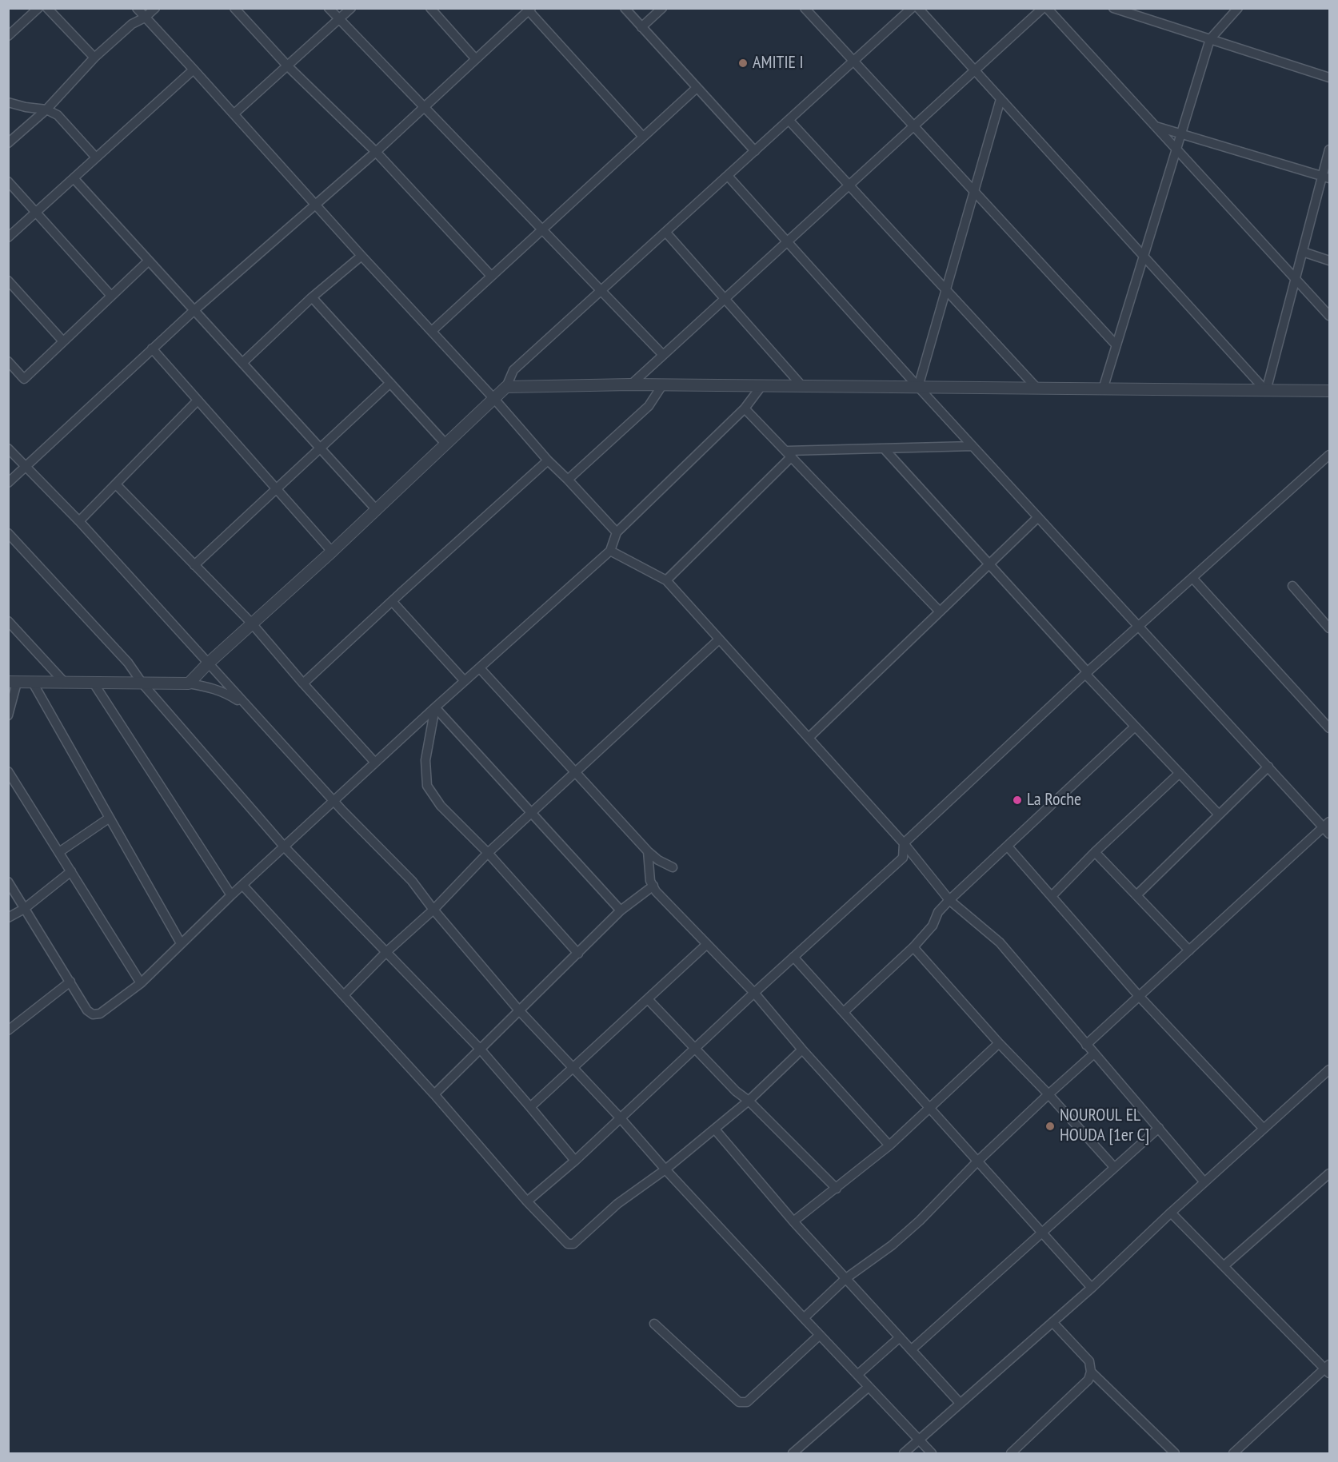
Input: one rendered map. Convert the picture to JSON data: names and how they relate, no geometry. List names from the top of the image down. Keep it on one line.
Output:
{"places":["AMITIE I","La Roche","NOUROUL EL HOUDA [1er C]"]}
